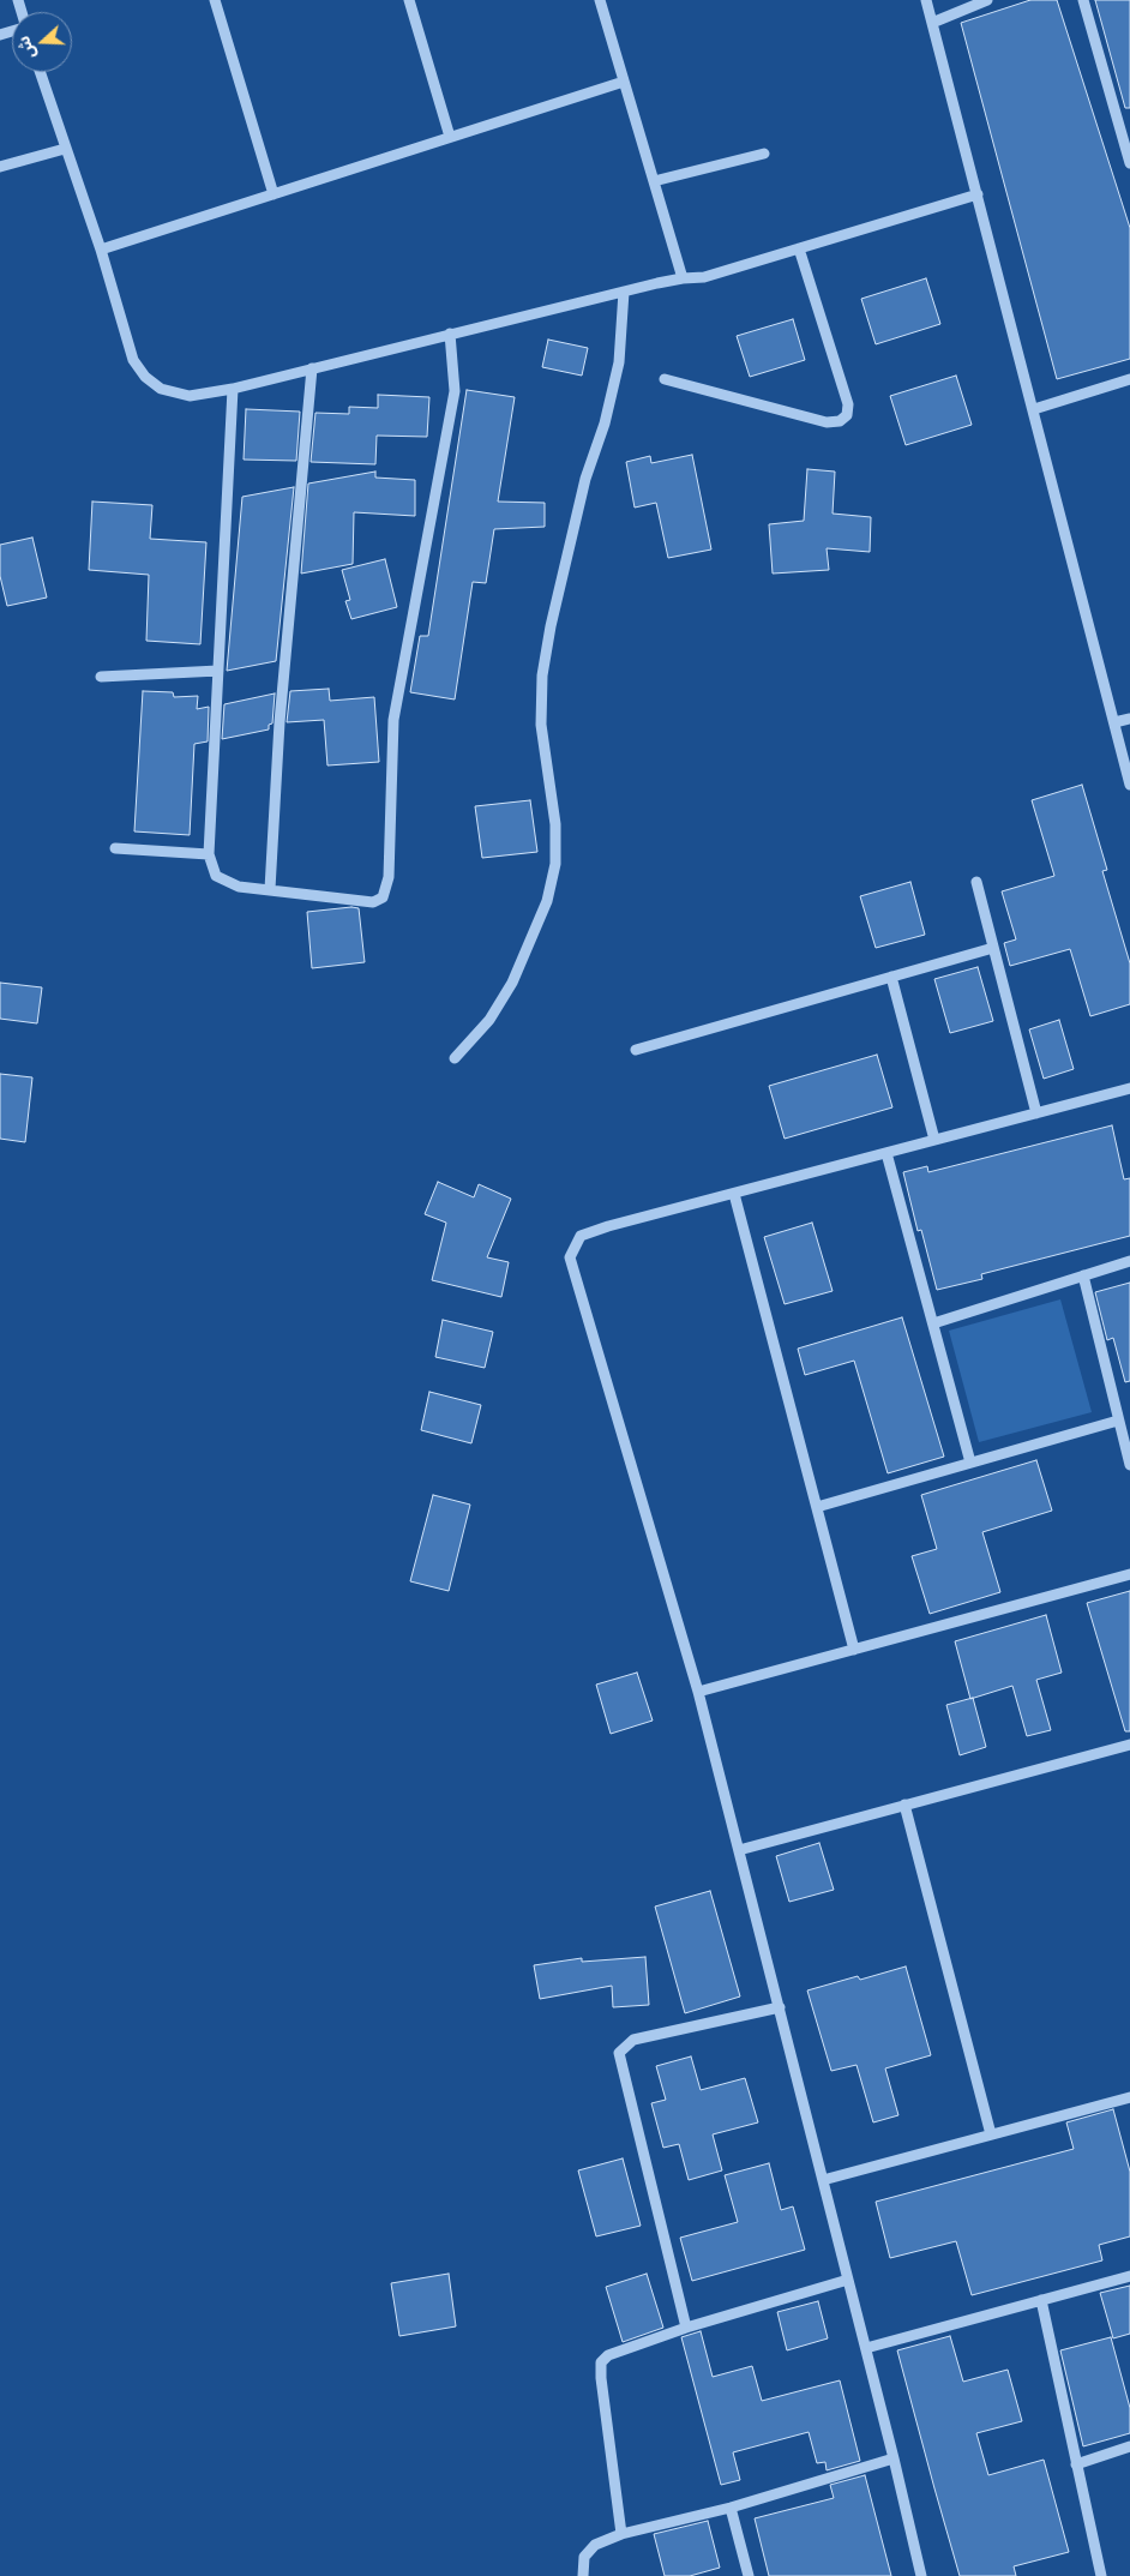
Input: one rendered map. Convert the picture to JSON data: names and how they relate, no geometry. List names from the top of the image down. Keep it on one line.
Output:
{"north":"left"}
